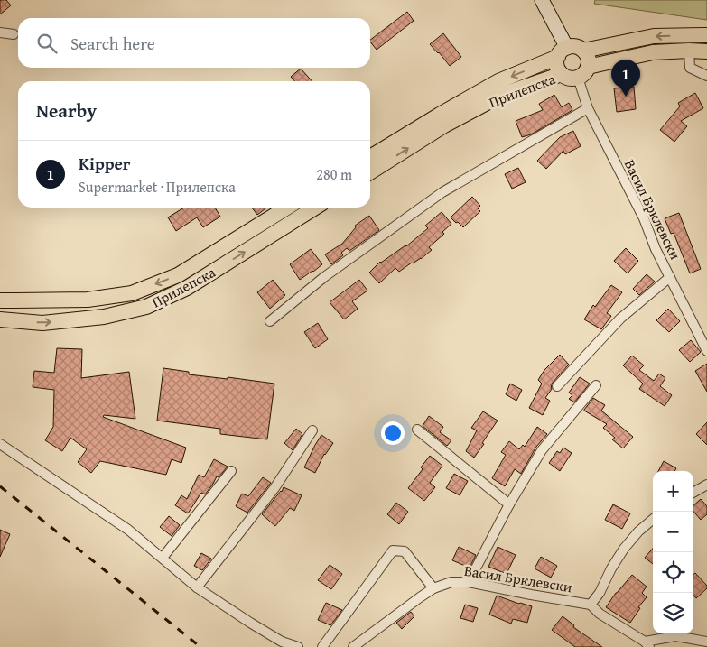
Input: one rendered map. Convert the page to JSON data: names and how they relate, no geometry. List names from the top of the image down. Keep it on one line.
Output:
{"streets":{"main road":["Прилепска"],"street":["Васил Брклевски"]},"crossings":[["Прилепска","Васил Брклевски"]],"page":{"search":"Search here","pins":"1","heading":"Nearby","list":[{"mark":"1","name":"Kipper","note":"Supermarket · Прилепска","value":"280 m"}],"map_buttons":["+","−"]}}
